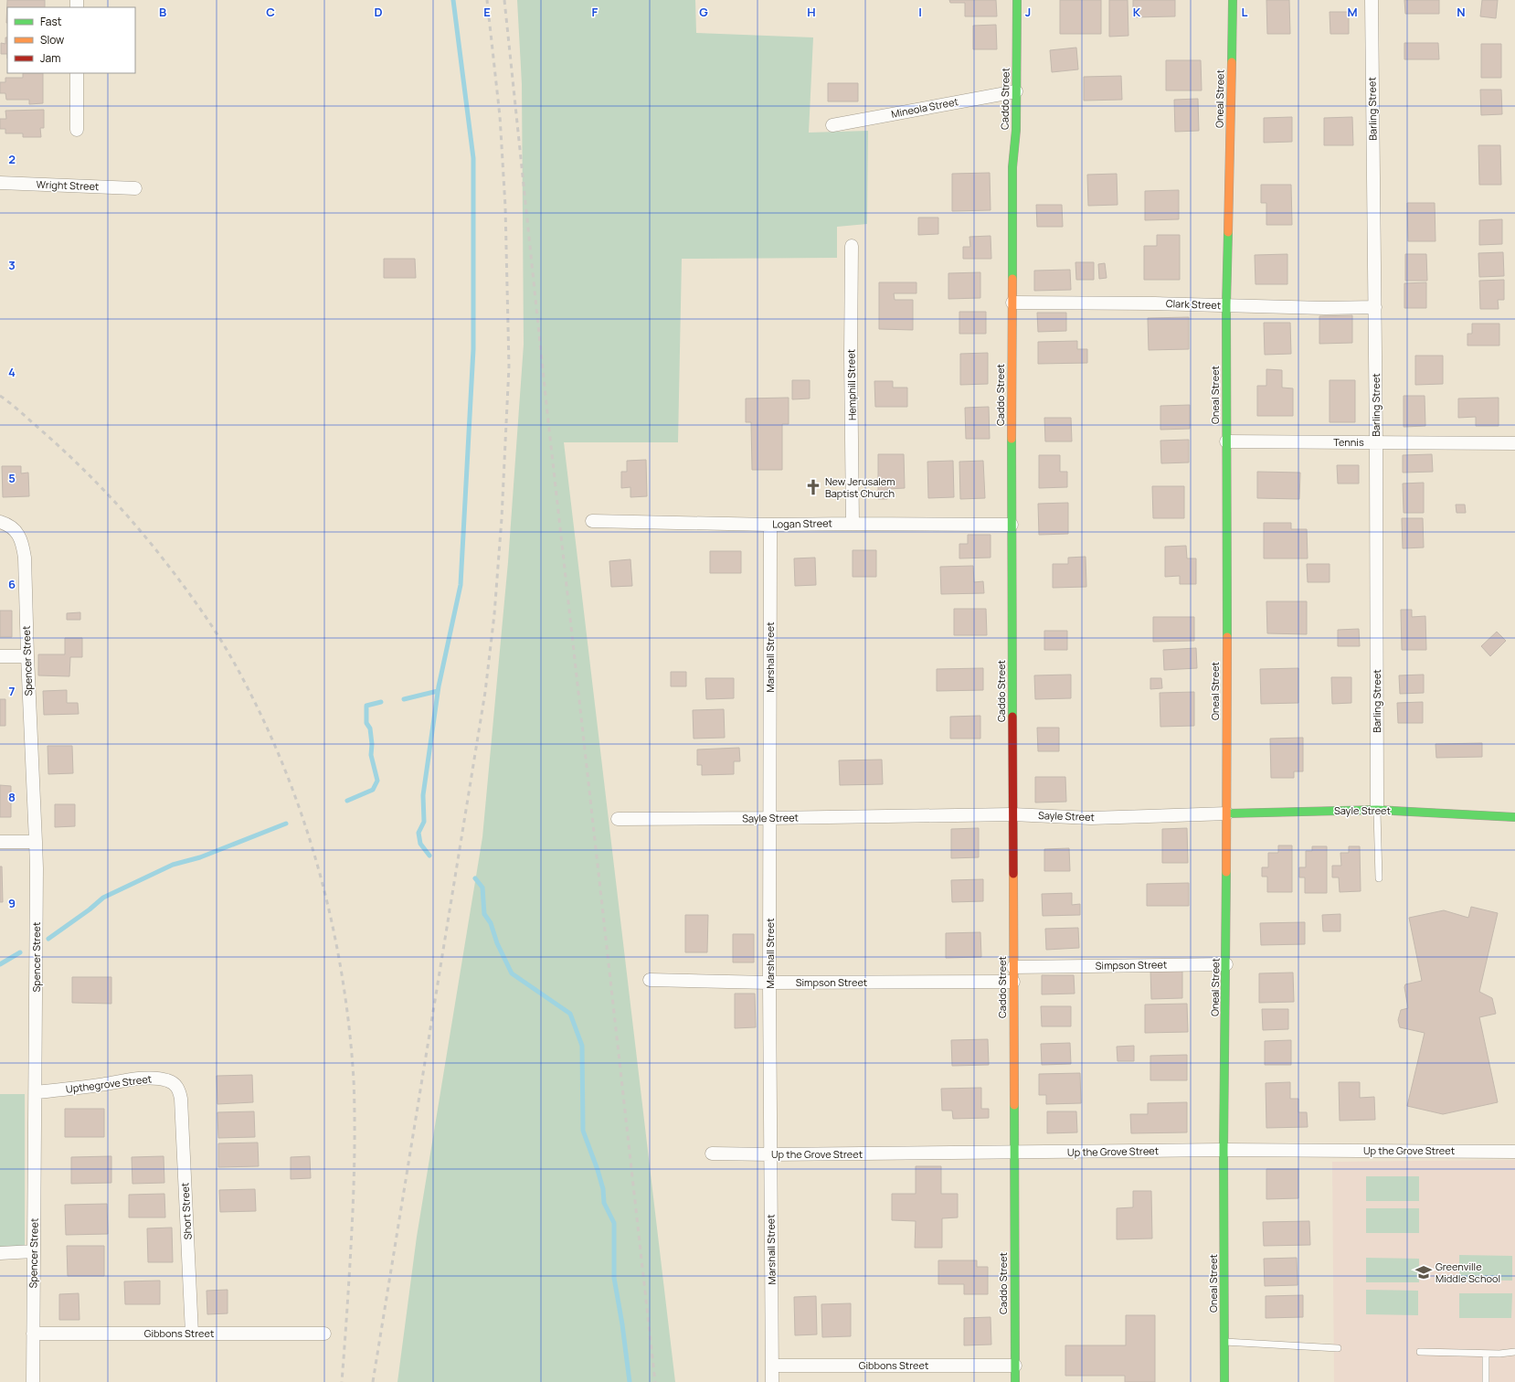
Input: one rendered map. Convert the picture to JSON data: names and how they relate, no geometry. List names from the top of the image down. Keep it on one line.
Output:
{"streets":{"street":["Caddo Street","Oneal Street","Mineola Street","Barling Street","Wright Street","Clark Street","Hemphill Street","Tennis","Logan Street","Marshall Street","Spencer Street","Sayle Street","Simpson Street","Upthegrove Street","Up the Grove Street","Short Street","Gibbons Street"]},"crossings":[["Caddo Street","Mineola Street"],["Caddo Street","Clark Street"],["Caddo Street","Logan Street"],["Caddo Street","Sayle Street"],["Caddo Street","Simpson Street"],["Caddo Street","Up the Grove Street"],["Caddo Street","Gibbons Street"],["Oneal Street","Clark Street"],["Oneal Street","Tennis"],["Oneal Street","Sayle Street"],["Oneal Street","Simpson Street"],["Oneal Street","Up the Grove Street"],["Barling Street","Clark Street"],["Barling Street","Tennis"],["Barling Street","Sayle Street"],["Hemphill Street","Logan Street"],["Logan Street","Marshall Street"],["Marshall Street","Sayle Street"],["Marshall Street","Simpson Street"],["Marshall Street","Up the Grove Street"],["Marshall Street","Gibbons Street"],["Spencer Street","Upthegrove Street"],["Spencer Street","Gibbons Street"],["Upthegrove Street","Short Street"],["Short Street","Gibbons Street"]],"places":{"church":["New Jerusalem Baptist Church"],"school or university":["Greenville Middle School"]},"legend":["Fast","Slow","Jam"],"grid":{"columns":["B","C","D","E","F","G","H","I","J","K","L","M","N"],"rows":["2","3","4","5","6","7","8","9"]}}
